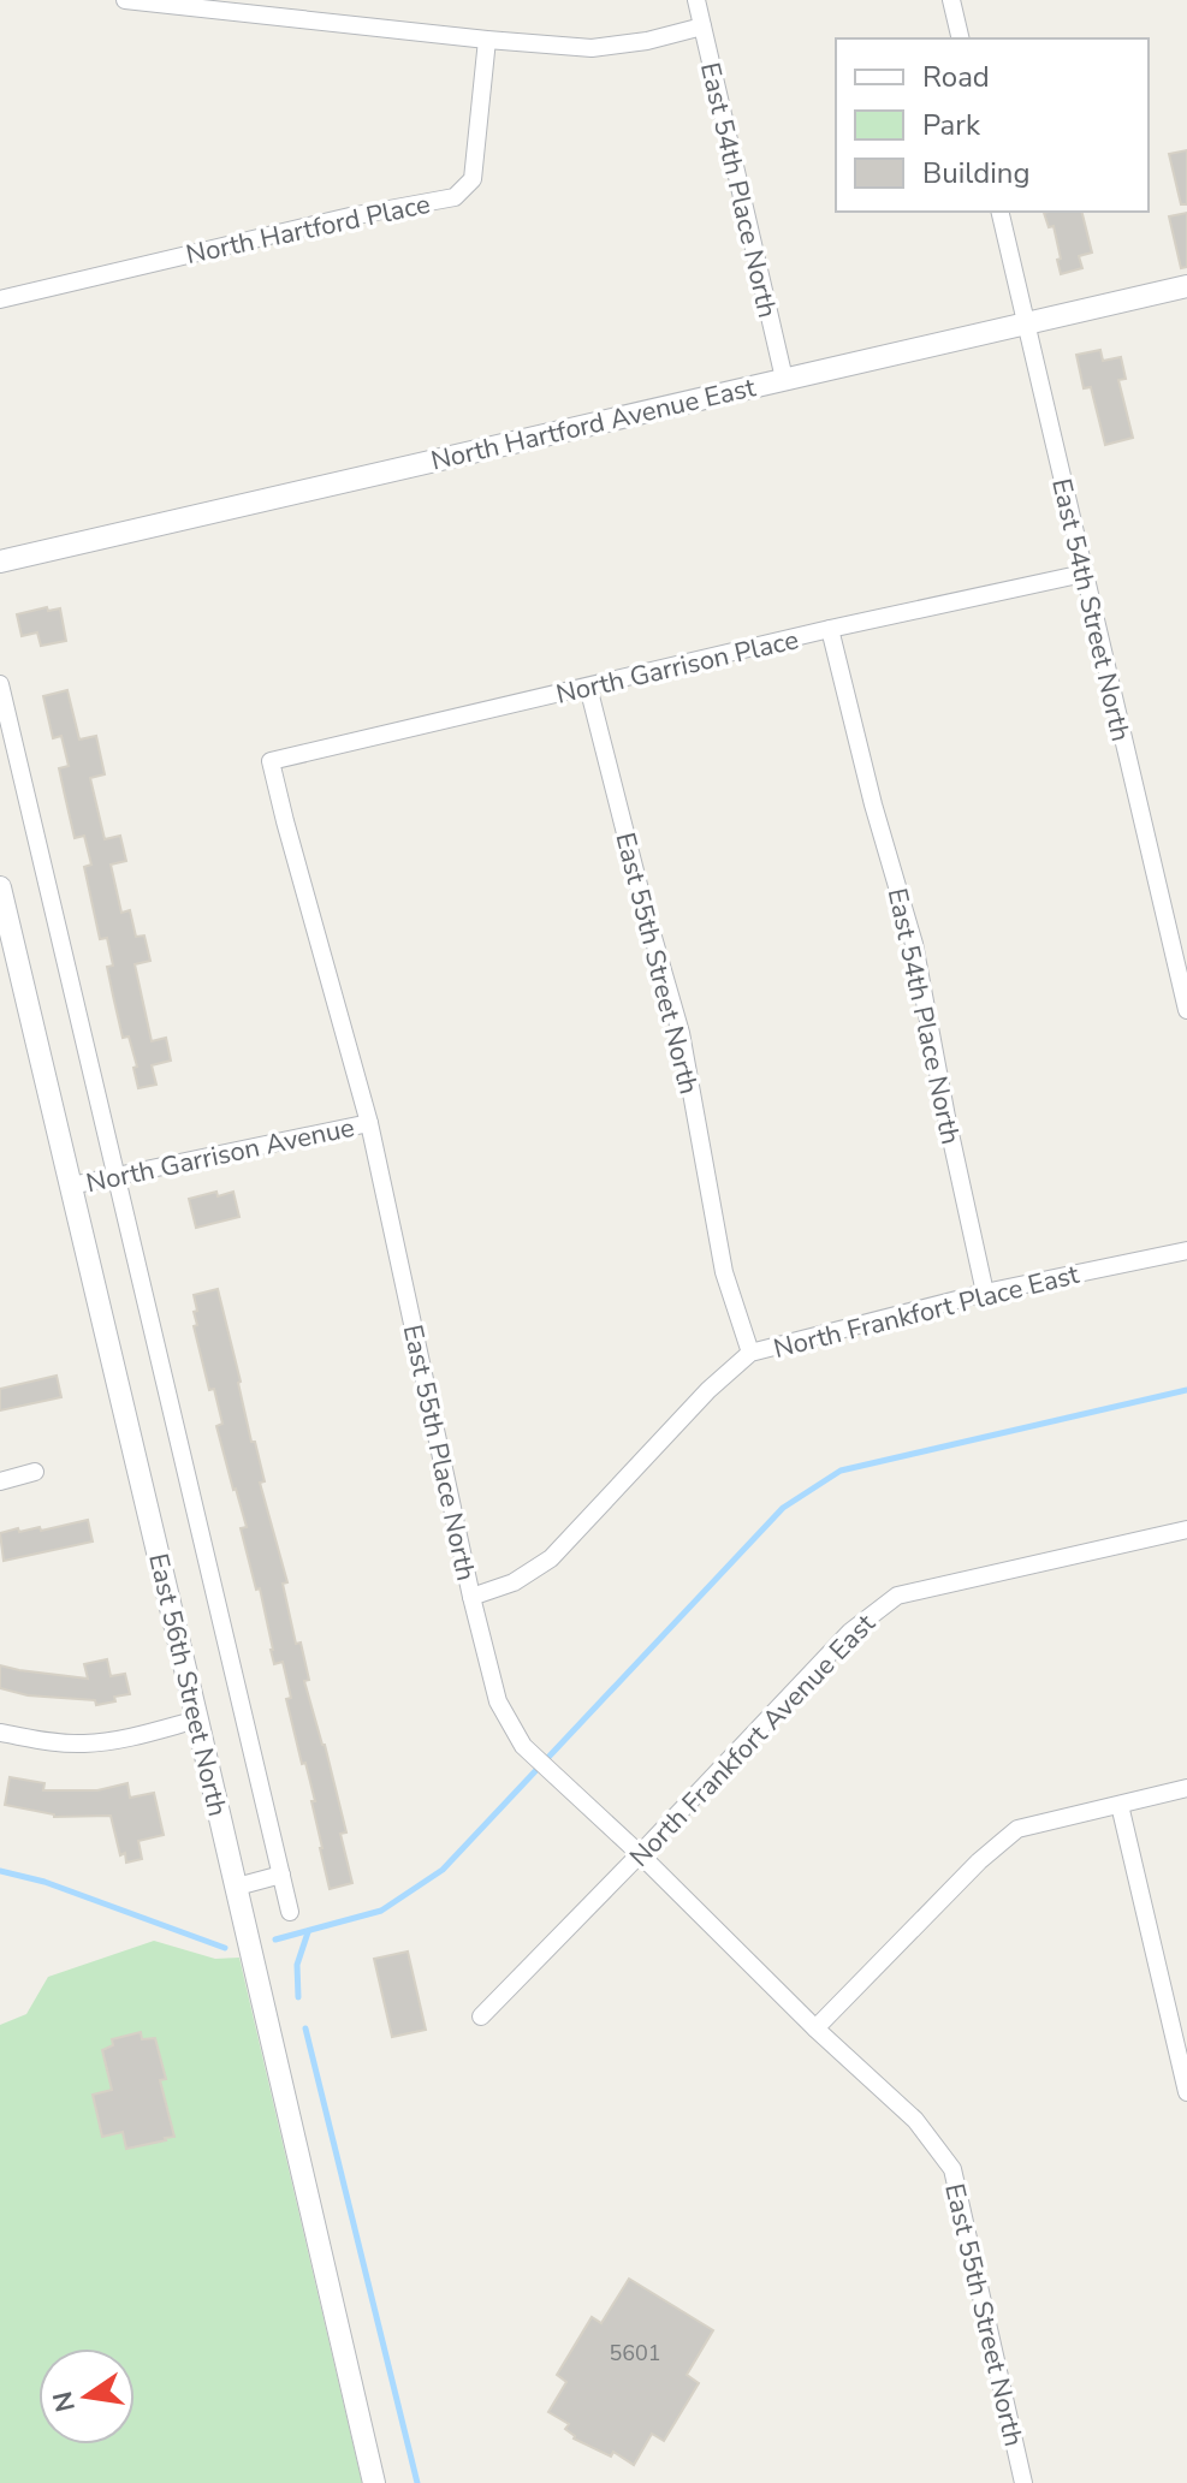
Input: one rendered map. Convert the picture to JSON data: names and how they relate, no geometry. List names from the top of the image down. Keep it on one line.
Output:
{"streets":{"street":["East 54th Place North","North Hartford Place","North Hartford Avenue East","East 54th Street North","North Garrison Place","East 55th Street North","North Garrison Avenue","North Frankfort Place East","East 55th Place North","East 56th Street North","North Frankfort Avenue East"]},"crossings":[["East 54th Place North","North Hartford Avenue East"],["East 54th Place North","North Garrison Place"],["East 54th Place North","North Frankfort Place East"],["North Hartford Avenue East","East 54th Street North"],["East 54th Street North","North Garrison Place"],["North Garrison Place","East 55th Street North"],["North Garrison Place","East 55th Place North"],["East 55th Street North","North Frankfort Place East"],["East 55th Street North","East 55th Place North"],["North Garrison Avenue","East 55th Place North"],["North Garrison Avenue","East 56th Street North"],["North Frankfort Place East","East 55th Place North"],["East 55th Place North","North Frankfort Avenue East"]],"house_numbers":["5601"],"legend":["Road","Park","Building"],"north":"left"}
